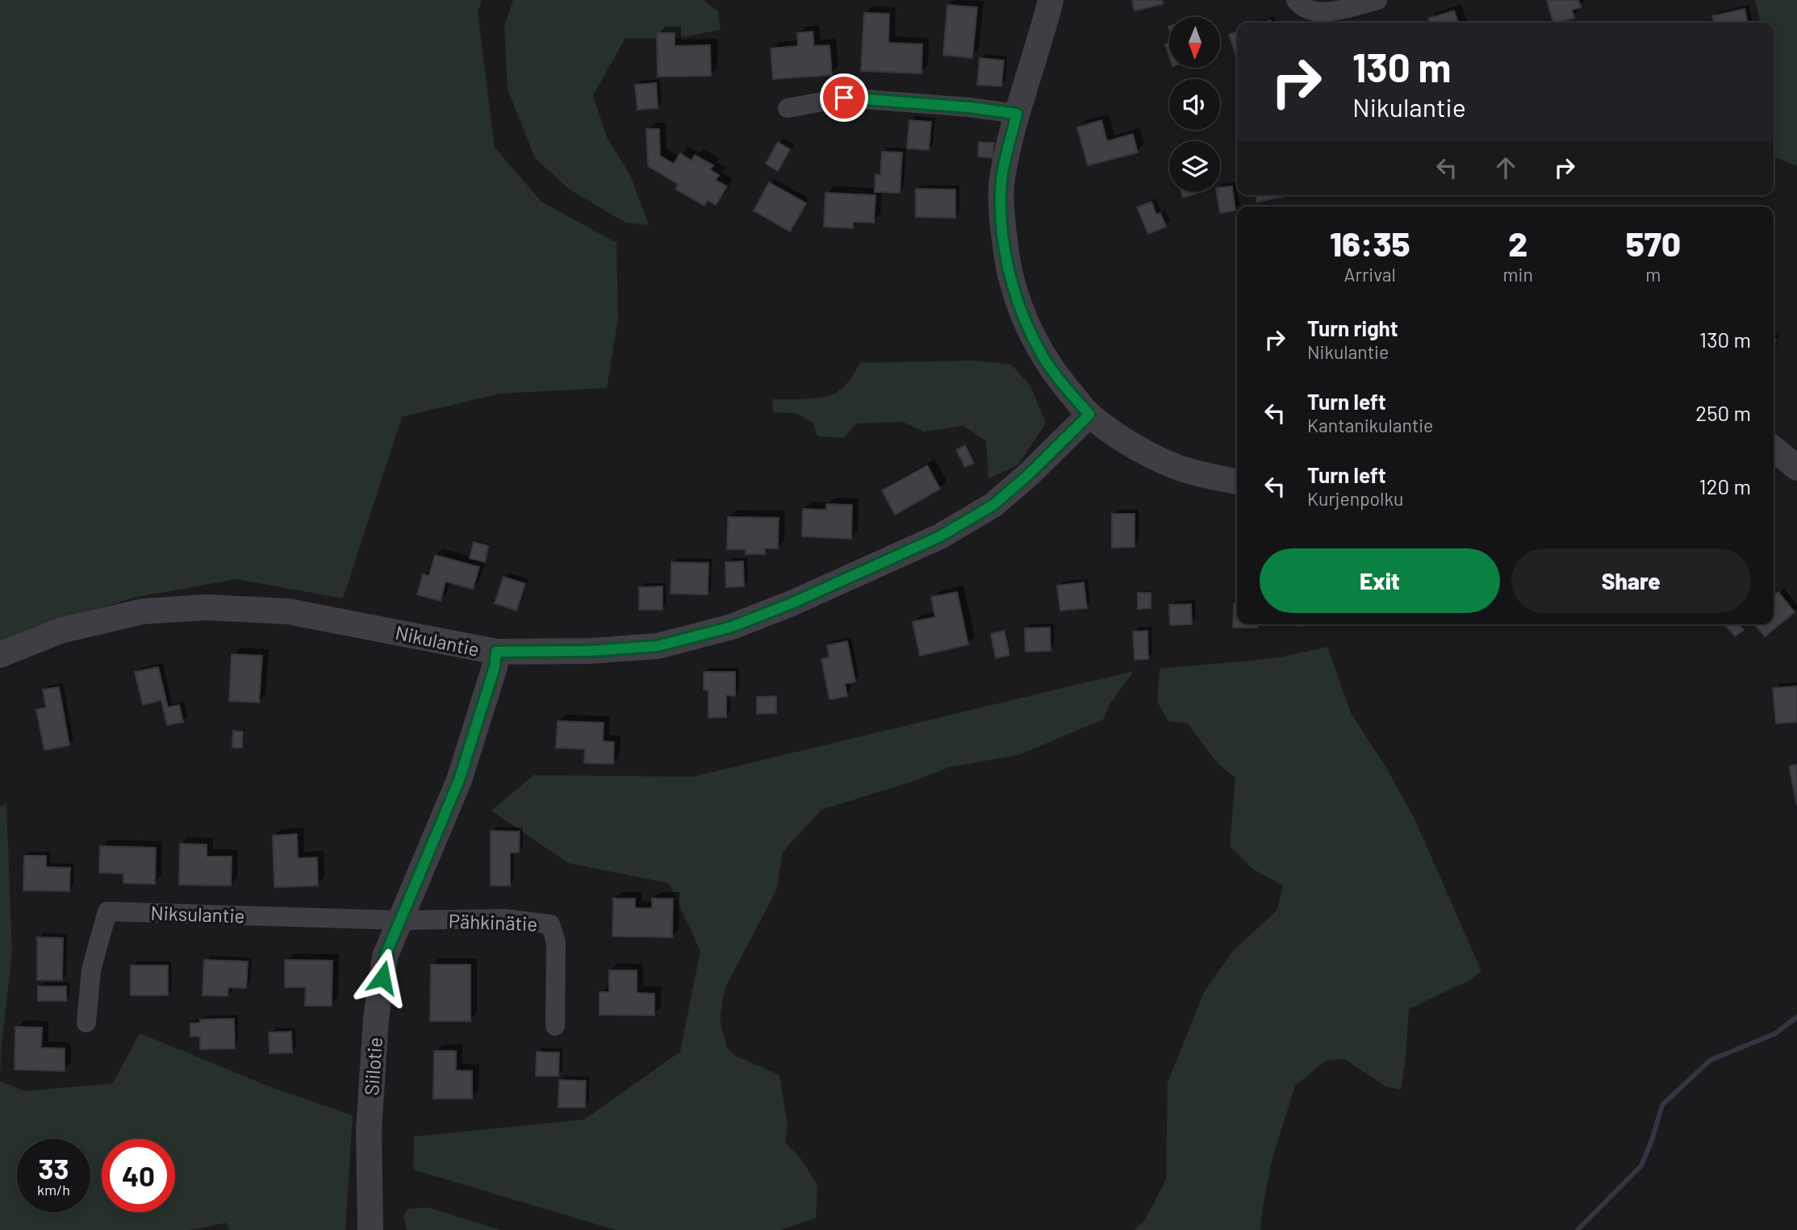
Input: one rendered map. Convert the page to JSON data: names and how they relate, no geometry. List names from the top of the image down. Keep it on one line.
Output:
{"streets":{"street":["Nikulantie","Niksulantie","Pähkinätie","Siilotie"]},"crossings":[["Nikulantie","Siilotie"],["Niksulantie","Pähkinätie"],["Niksulantie","Siilotie"],["Pähkinätie","Siilotie"]],"north":"bottom","page":{"turn":["130 m","Nikulantie"],"eta":["16:35","Arrival","2","min","570","m"],"list":[{"name":"Turn right","note":"Nikulantie","value":"130 m"},{"name":"Turn left","note":"Kantanikulantie","value":"250 m"},{"name":"Turn left","note":"Kurjenpolku","value":"120 m"}],"buttons":["Exit","Share"],"speed":"33 km/h","limit":"40"}}
